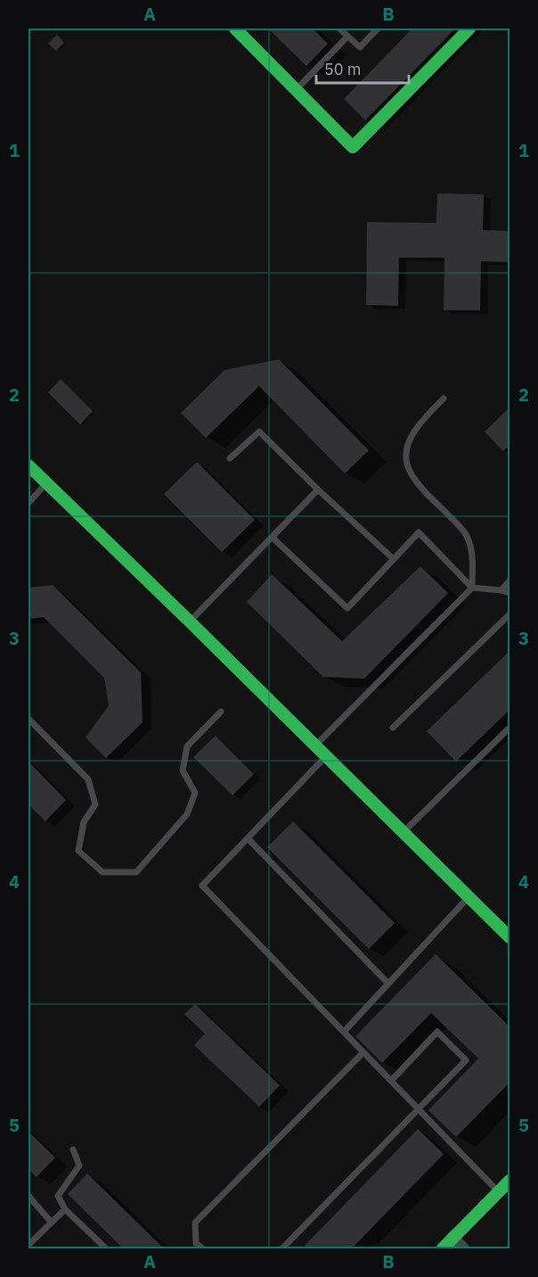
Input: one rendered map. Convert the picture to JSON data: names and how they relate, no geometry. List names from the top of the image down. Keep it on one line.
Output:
{"scale_bar":"50 m","grid":{"columns":["A","B"],"rows":["1","2","3","4","5"]}}
